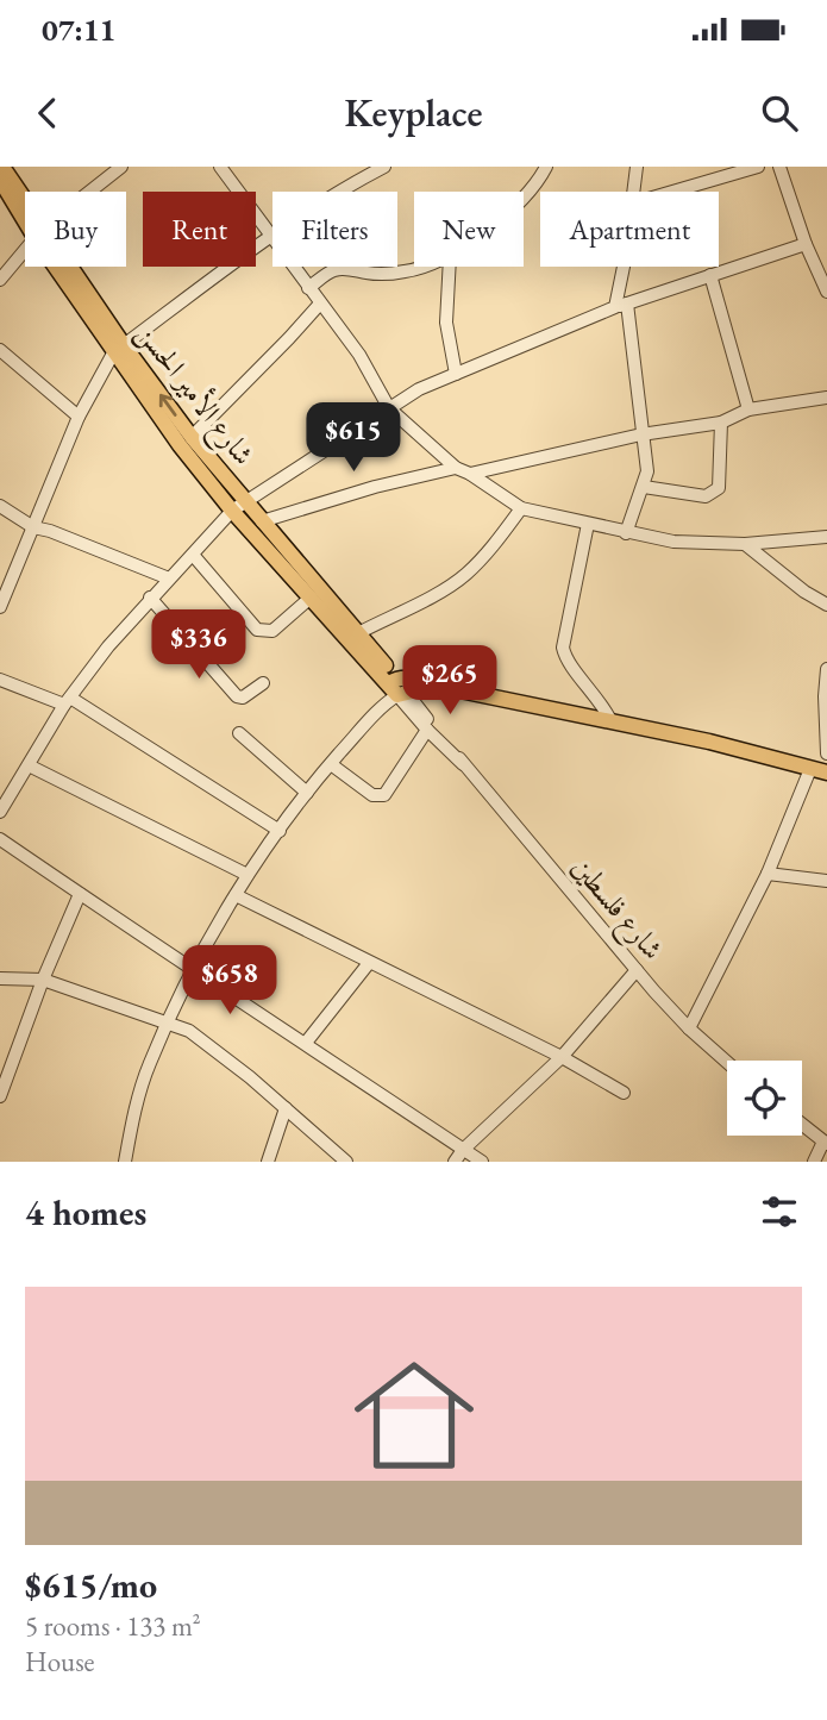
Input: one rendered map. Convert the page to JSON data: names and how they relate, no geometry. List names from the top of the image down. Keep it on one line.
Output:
{"streets":{"main road":["شارع الأمير الحسن"],"street":["شارع فلسطين"]},"crossings":[["شارع الأمير الحسن","شارع فلسطين"]],"page":{"status":"07:11","header":"Keyplace","chip":["Buy","Rent","Filters","New","Apartment"],"price":["$615","$336","$265","$658"],"heading":"4 homes","list":[{"name":"$615/mo","note":"5 rooms · 133 m² · House"}]}}
